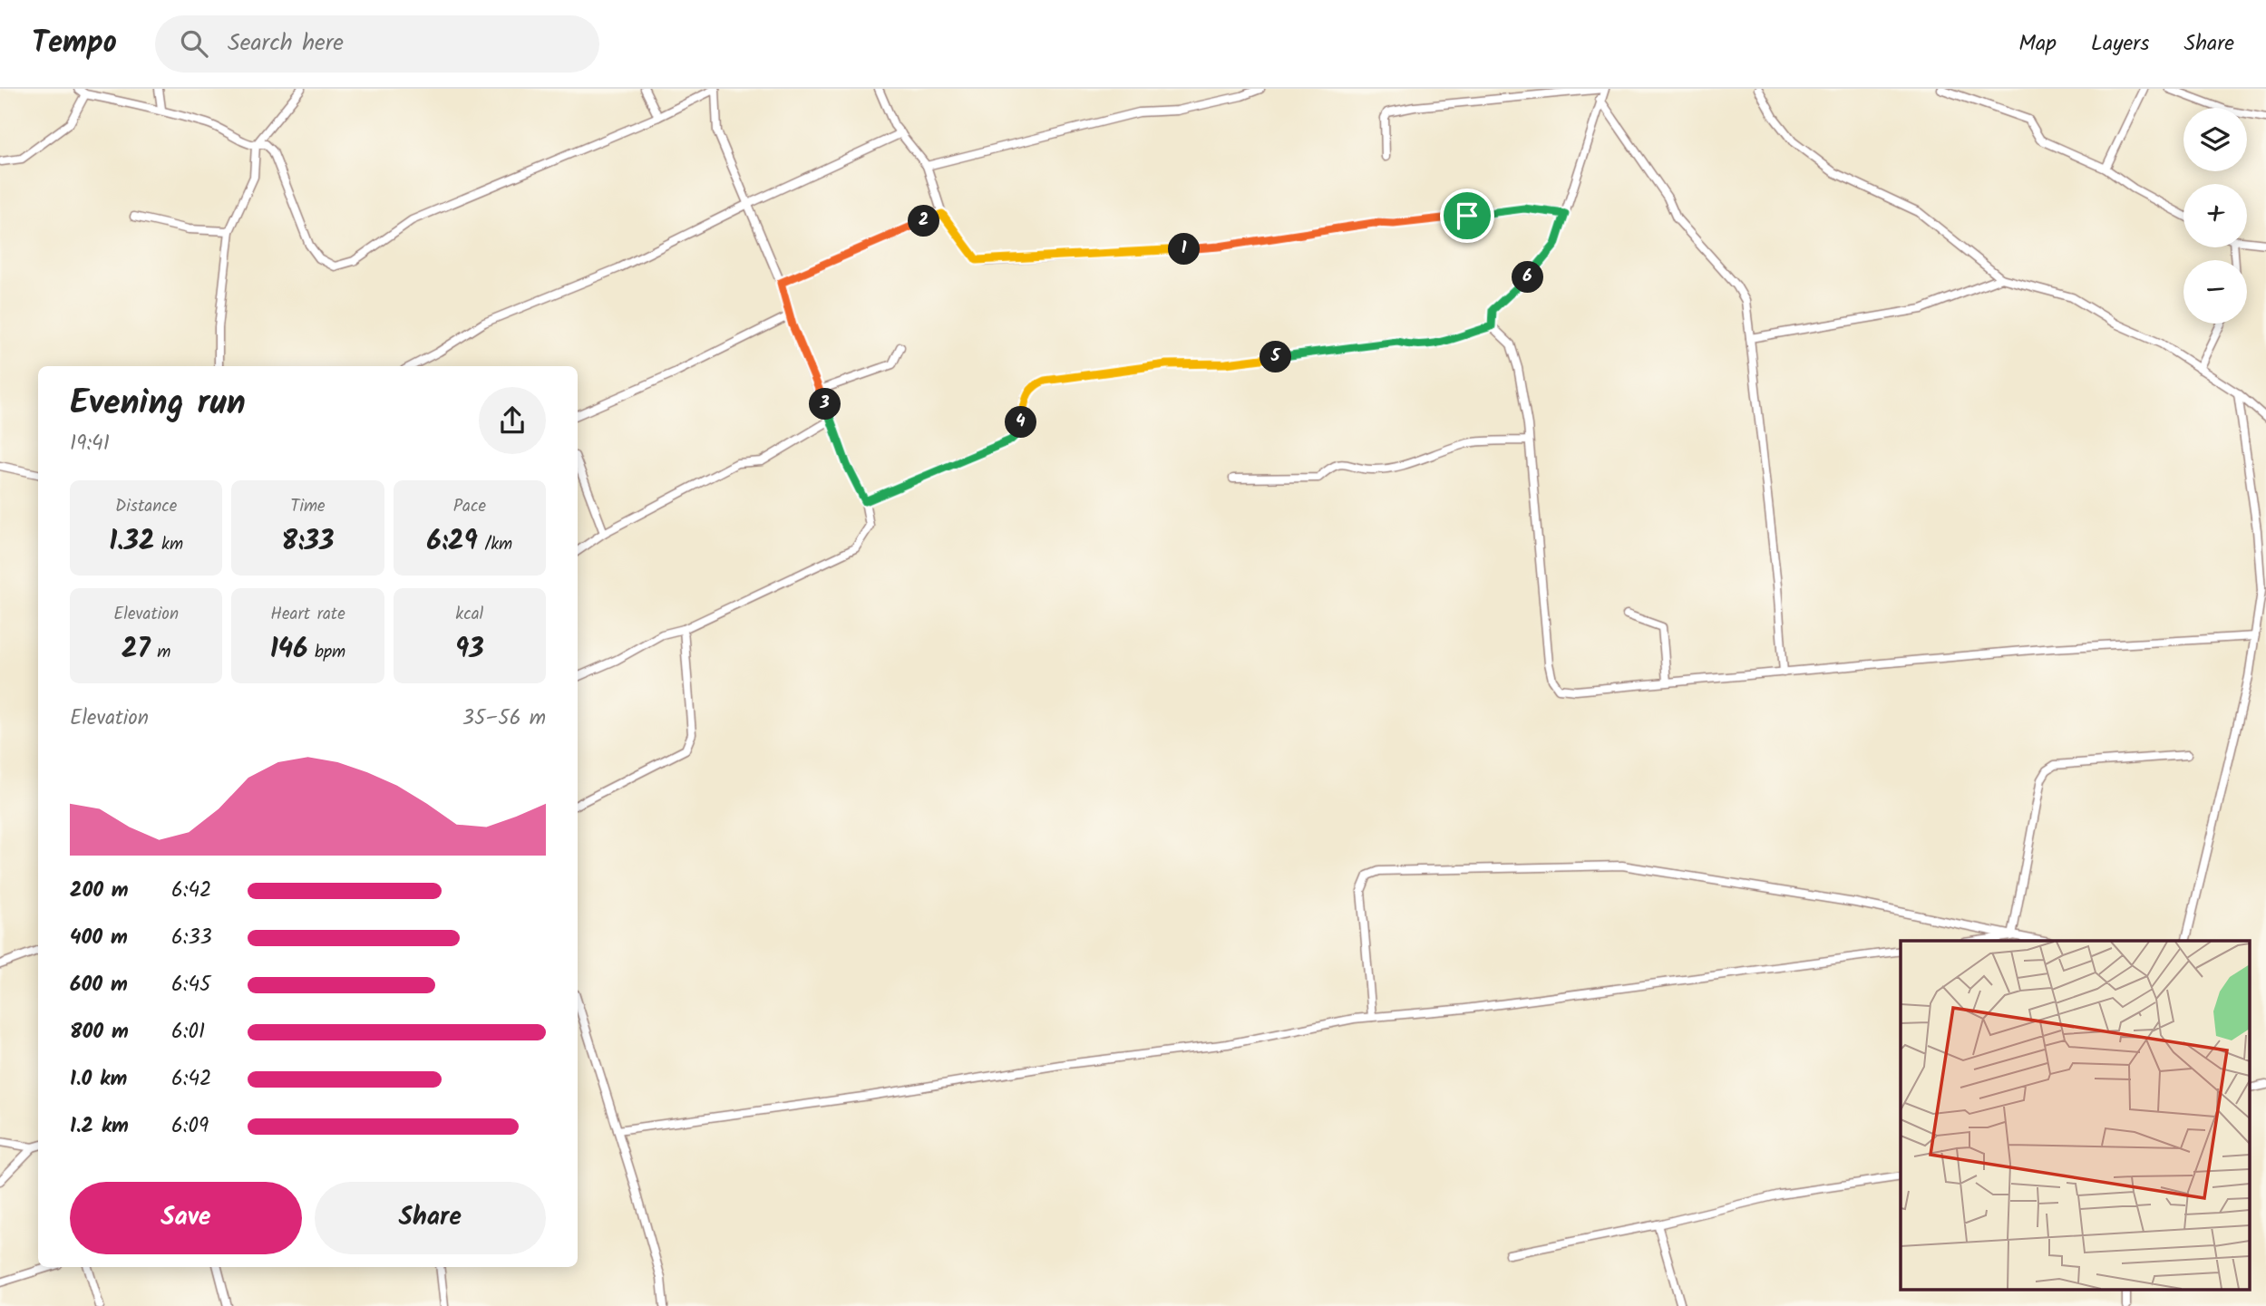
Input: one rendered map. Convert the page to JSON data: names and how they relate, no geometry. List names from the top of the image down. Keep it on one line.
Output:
{"page":{"header":"Tempo","search":"Search here","nav":["Map","Layers","Share"],"map_buttons":["+","−"],"pins":["2","1","6","5","3","4"],"heading":["Evening run","19:41"],"stats":[["Distance","1.32 km"],["Time","8:33"],["Pace","6:29 /km"],["Elevation","27 m"],["Heart rate","146 bpm"],["kcal","93"]],"chart":["Elevation","35–56 m"],"list":[{"name":"200 m","note":"6:42"},{"name":"400 m","note":"6:33"},{"name":"600 m","note":"6:45"},{"name":"800 m","note":"6:01"},{"name":"1.0 km","note":"6:42"},{"name":"1.2 km","note":"6:09"}],"buttons":["Save","Share"]}}
